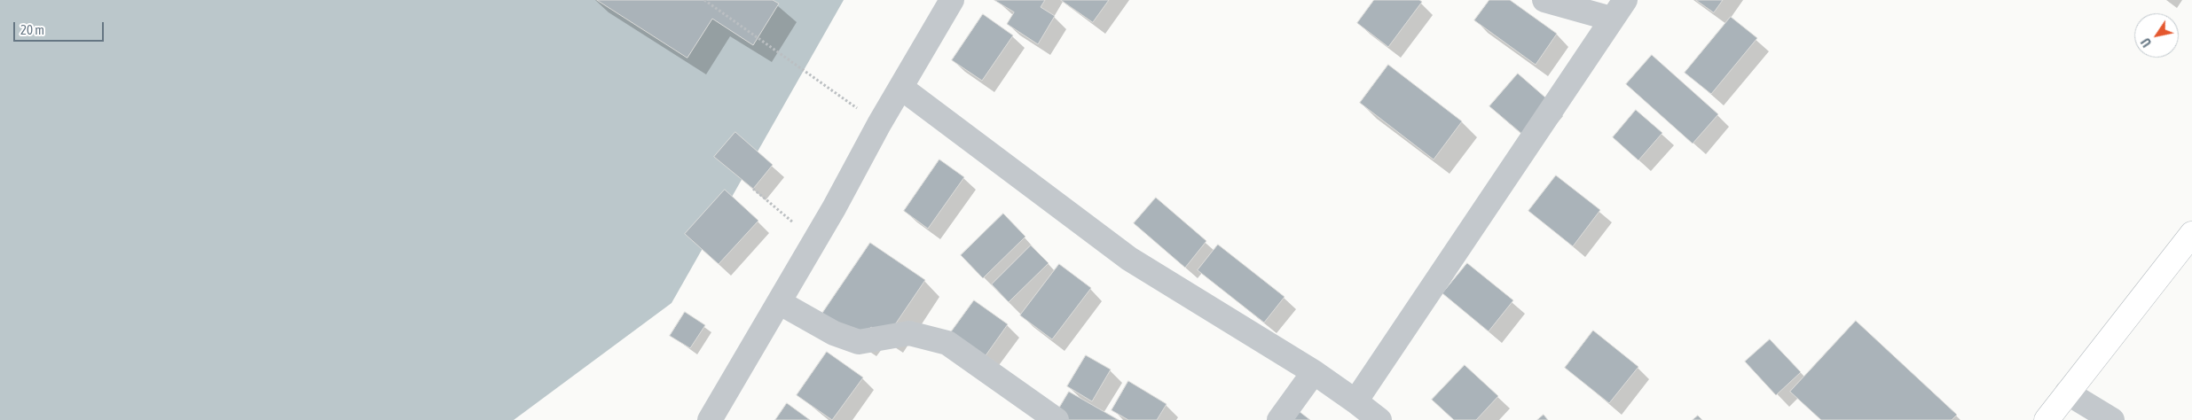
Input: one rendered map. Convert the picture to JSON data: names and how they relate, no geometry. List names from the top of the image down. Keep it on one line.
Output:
{"scale_bar":"20 m","north":"bottom left"}
